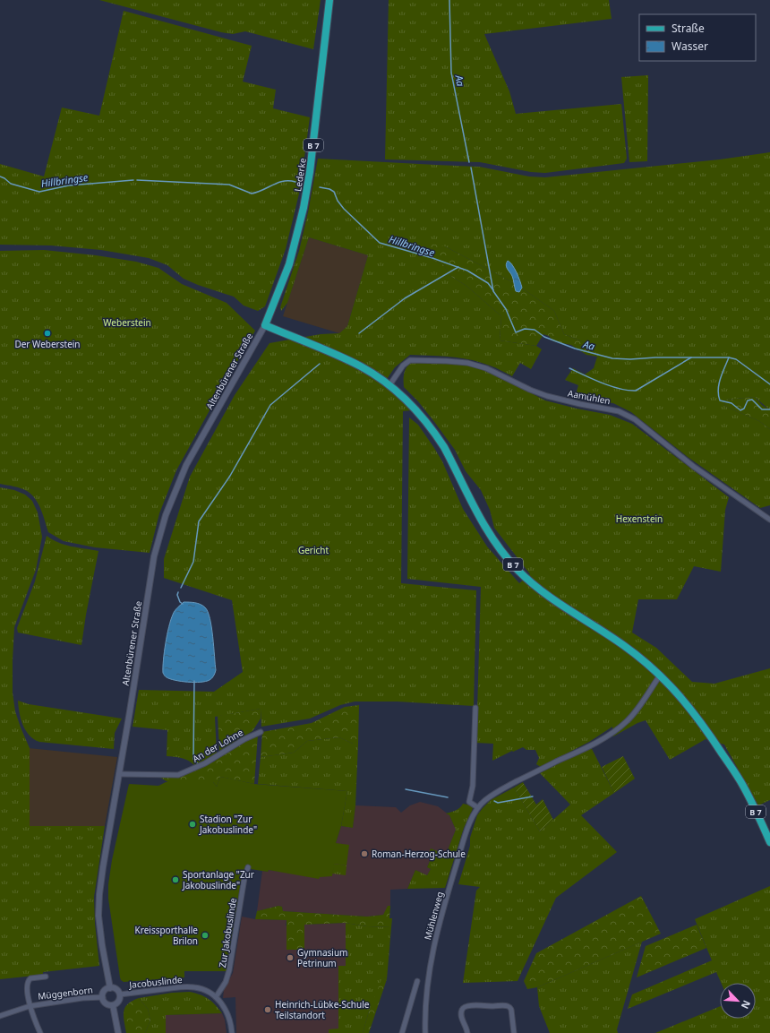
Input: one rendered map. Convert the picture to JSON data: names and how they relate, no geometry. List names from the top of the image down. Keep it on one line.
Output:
{"streets":{"main road":["B 7","Lederke"],"street":["Altenbürener Straße","Aamühlen","An der Lohne","Mühlenweg","Zur Jakobuslinde","Jacobuslinde","Müggenborn"]},"crossings":[["B 7","Lederke"],["B 7","Altenbürener Straße"],["B 7","Aamühlen"],["B 7","Mühlenweg"],["Lederke","Altenbürener Straße"],["Altenbürener Straße","An der Lohne"],["Altenbürener Straße","Jacobuslinde"],["Altenbürener Straße","Müggenborn"],["Zur Jakobuslinde","Jacobuslinde"],["Jacobuslinde","Müggenborn"]],"water":["Aa","Hillbringse"],"parks":["Weberstein","Hexenstein","Gericht"],"places":["Der Weberstein","Stadion \"Zur Jakobuslinde\"","Roman-Herzog-Schule","Sportanlage \"Zur Jakobuslinde\"","Kreissporthalle Brilon","Gymnasium Petrinum","Heinrich-Lübke-Schule Teilstandort"],"legend":["Straße","Wasser"],"north":"bottom right"}
